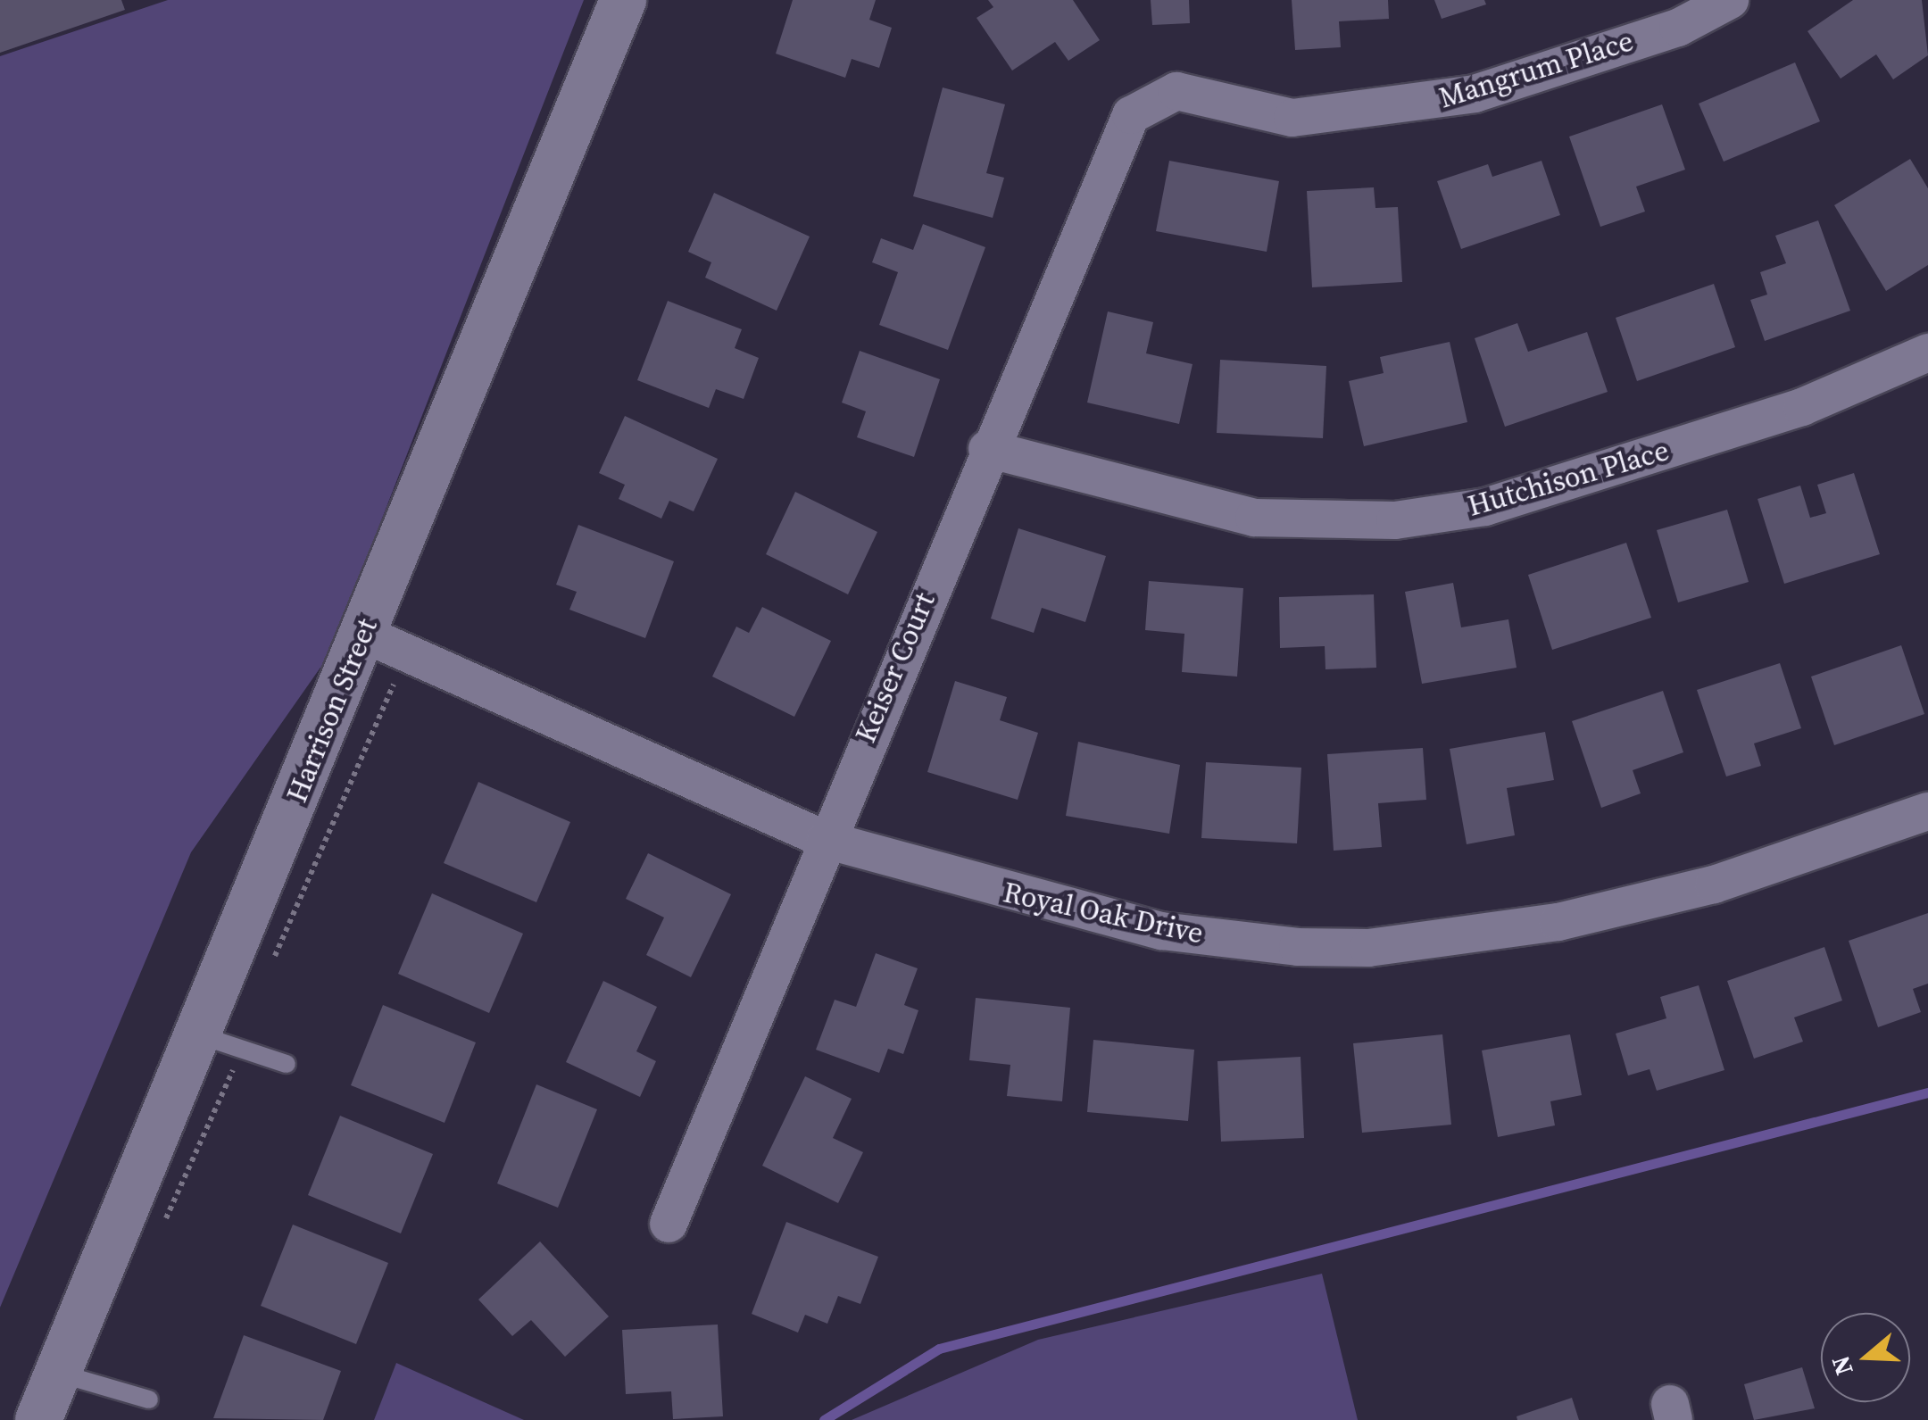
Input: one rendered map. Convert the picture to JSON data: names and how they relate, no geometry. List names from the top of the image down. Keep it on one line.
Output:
{"streets":{"street":["Mangrum Place","Hutchison Place","Keiser Court","Harrison Street","Royal Oak Drive"]},"crossings":[["Mangrum Place","Keiser Court"],["Hutchison Place","Keiser Court"],["Keiser Court","Royal Oak Drive"],["Harrison Street","Royal Oak Drive"]],"north":"left"}
